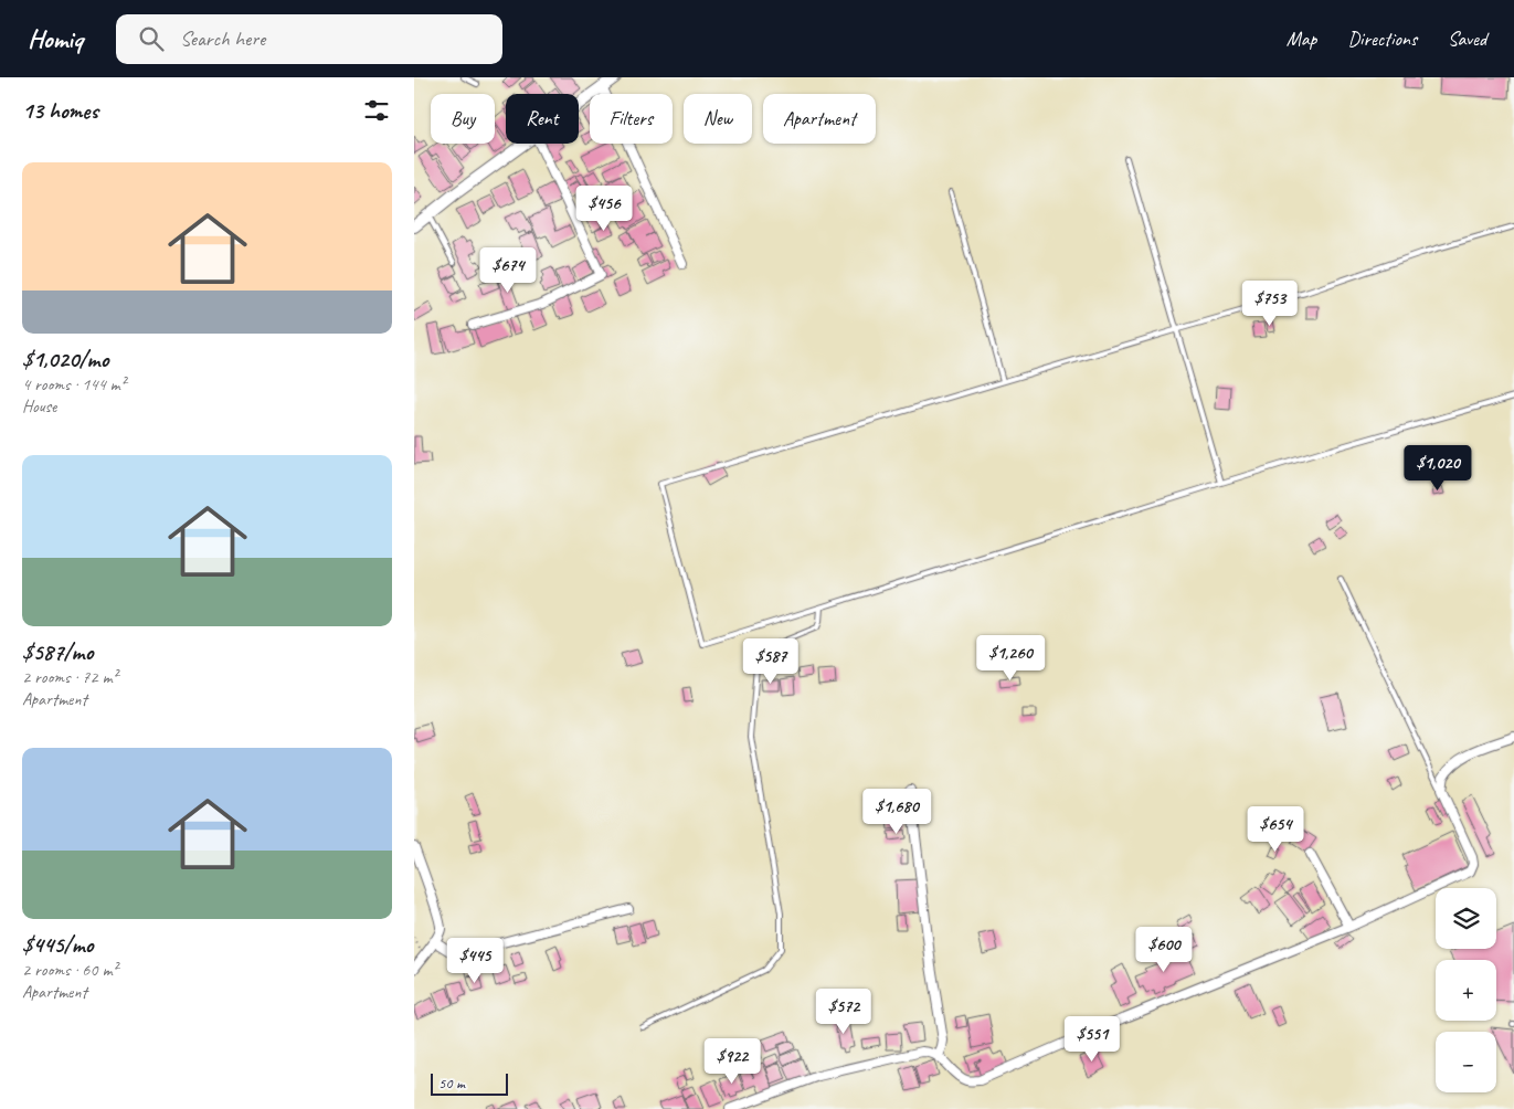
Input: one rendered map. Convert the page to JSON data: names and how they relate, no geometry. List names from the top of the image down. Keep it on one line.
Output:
{"scale_bar":"50 m","page":{"header":"Homiq","search":"Search here","nav":["Map","Directions","Saved"],"heading":"13 homes","chip":["Buy","Rent","Filters","New","Apartment"],"list":[{"name":"$1,020/mo","note":"4 rooms · 144 m² · House"},{"name":"$587/mo","note":"2 rooms · 72 m² · Apartment"},{"name":"$445/mo","note":"2 rooms · 60 m² · Apartment"}],"price":["$456","$674","$753","$1,020","$1,260","$587","$1,680","$654","$600","$445","$572","$551","$922"],"map_buttons":["+","−"],"scale":"50 m"}}
